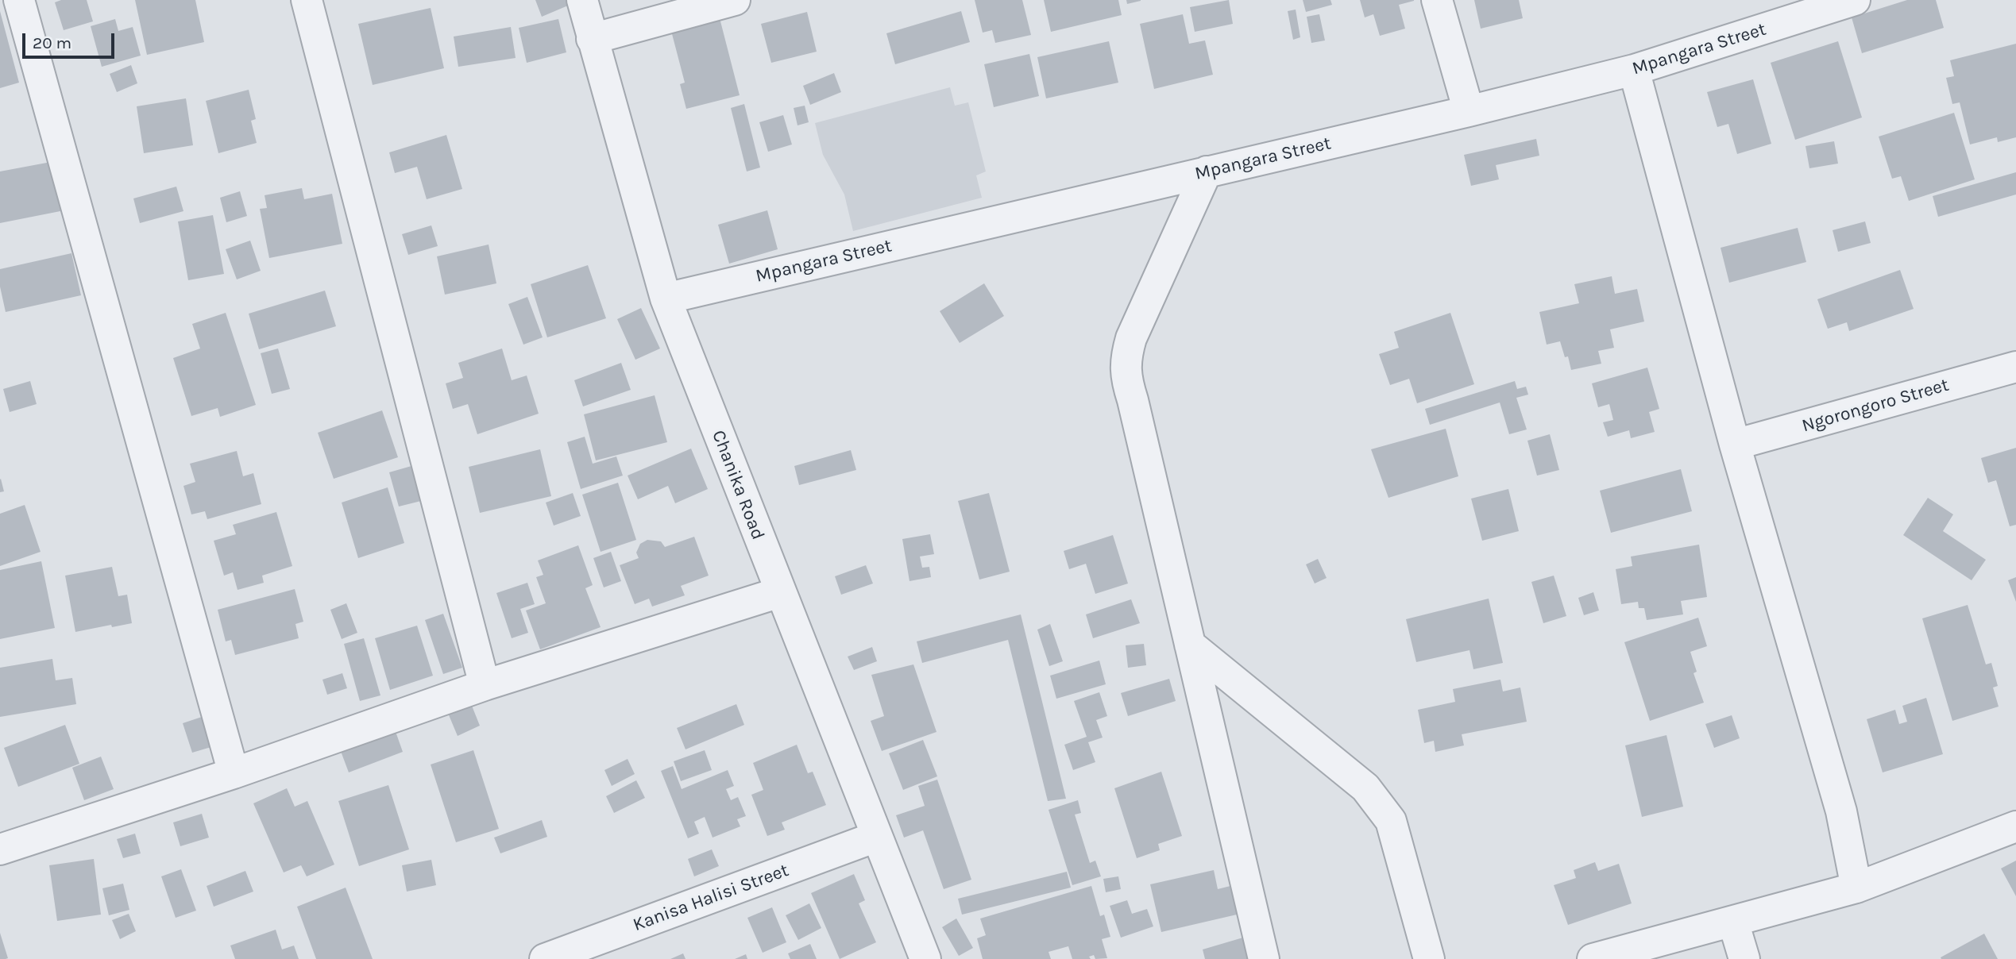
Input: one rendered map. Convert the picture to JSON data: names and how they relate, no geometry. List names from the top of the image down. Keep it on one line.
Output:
{"streets":{"street":["Mpangara Street","Ngorongoro Street","Chanika Road","Kanisa Halisi Street"]},"crossings":[["Mpangara Street","Chanika Road"],["Chanika Road","Kanisa Halisi Street"]],"scale_bar":"20 m"}
